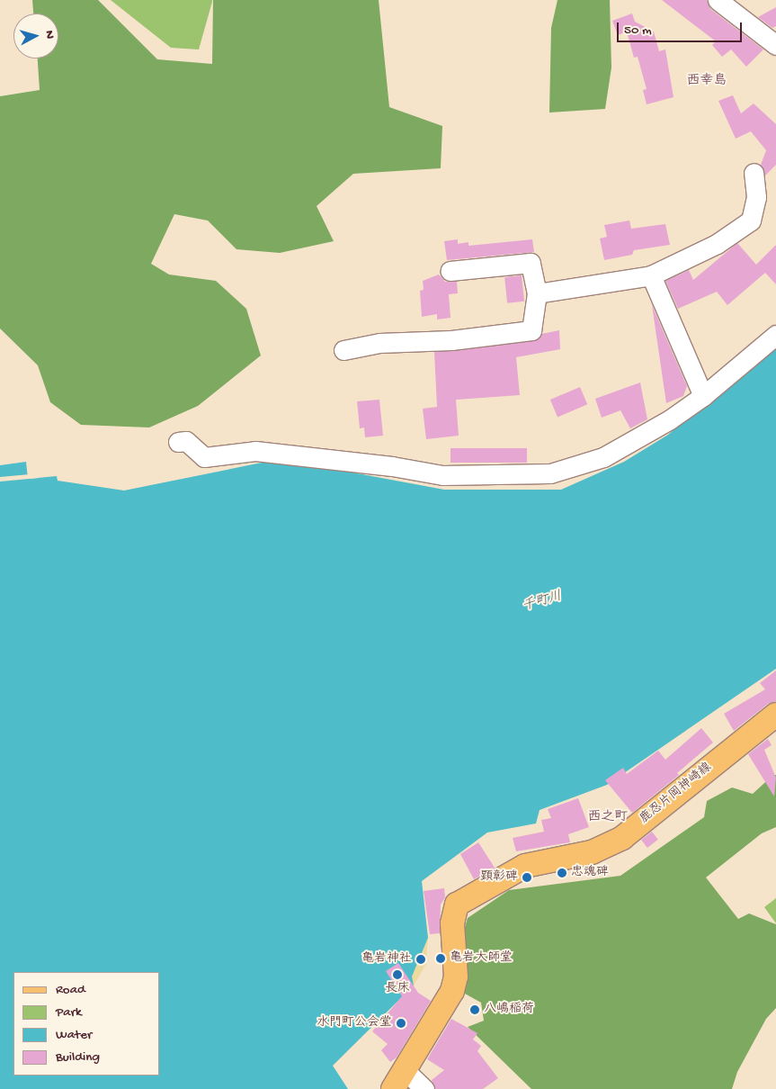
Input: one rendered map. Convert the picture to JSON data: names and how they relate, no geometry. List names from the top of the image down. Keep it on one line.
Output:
{"streets":{"main road":["鹿忍片岡神崎線"]},"districts":["西幸島","西之町"],"water":["千町川"],"places":["忠魂碑","顕彰碑","亀岩大師堂","亀岩神社","長床","八嶋稲荷","水門町公会堂"],"legend":["Road","Park","Water","Building"],"scale_bar":"50 m","north":"right"}
